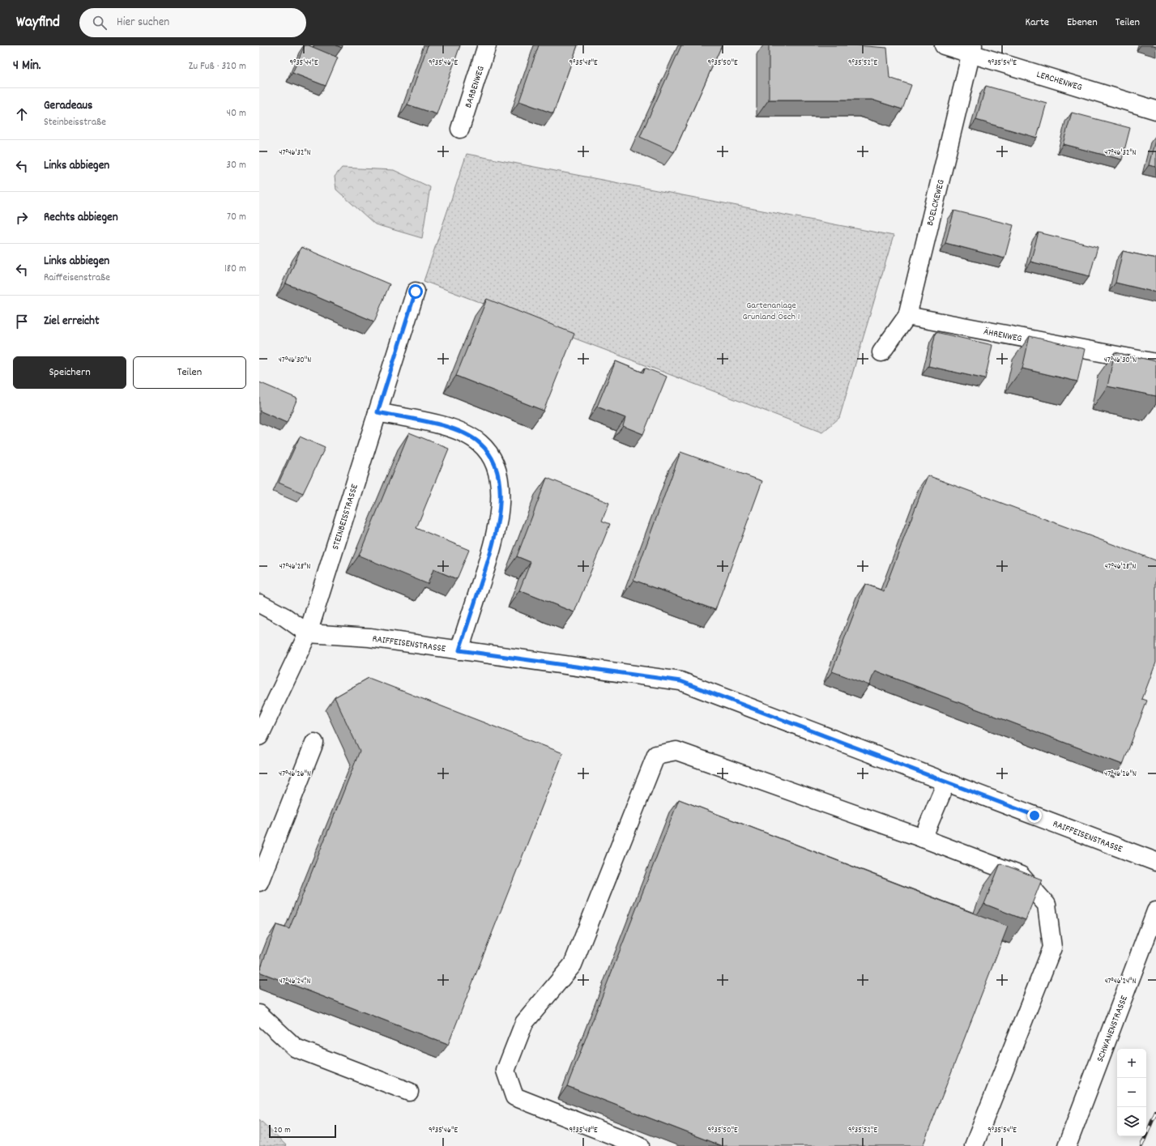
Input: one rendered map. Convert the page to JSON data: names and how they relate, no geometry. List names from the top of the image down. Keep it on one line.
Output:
{"streets":{"street":["LERCHENWEG","BARBENWEG","BOELCKEWEG","ÄHRENWEG","STEINBEISSTRASSE","RAIFFEISENSTRASSE","SCHWANENSTRASSE"]},"crossings":[["LERCHENWEG","BOELCKEWEG"],["BOELCKEWEG","ÄHRENWEG"],["STEINBEISSTRASSE","RAIFFEISENSTRASSE"]],"parks":["Gartenanlage Grünland Ösch 1"],"scale_bar":"20 m","page":{"header":"Wayfind","search":"Hier suchen","nav":["Karte","Ebenen","Teilen"],"heading":["4 Min.","Zu Fuß · 320 m"],"list":[["Geradeaus","Steinbeisstraße","40 m"],["Links abbiegen","30 m"],["Rechts abbiegen","70 m"],["Links abbiegen","Raiffeisenstraße","180 m"],"Ziel erreicht"],"buttons":["Speichern","Teilen"],"map_buttons":["+","−"],"scale":"20 m"},"coordinates":["9°35'44\"E","9°35'46\"E","9°35'48\"E","9°35'50\"E","9°35'52\"E","9°35'54\"E","47°46'32\"N","47°46'30\"N","47°46'28\"N","47°46'26\"N","47°46'24\"N"]}
